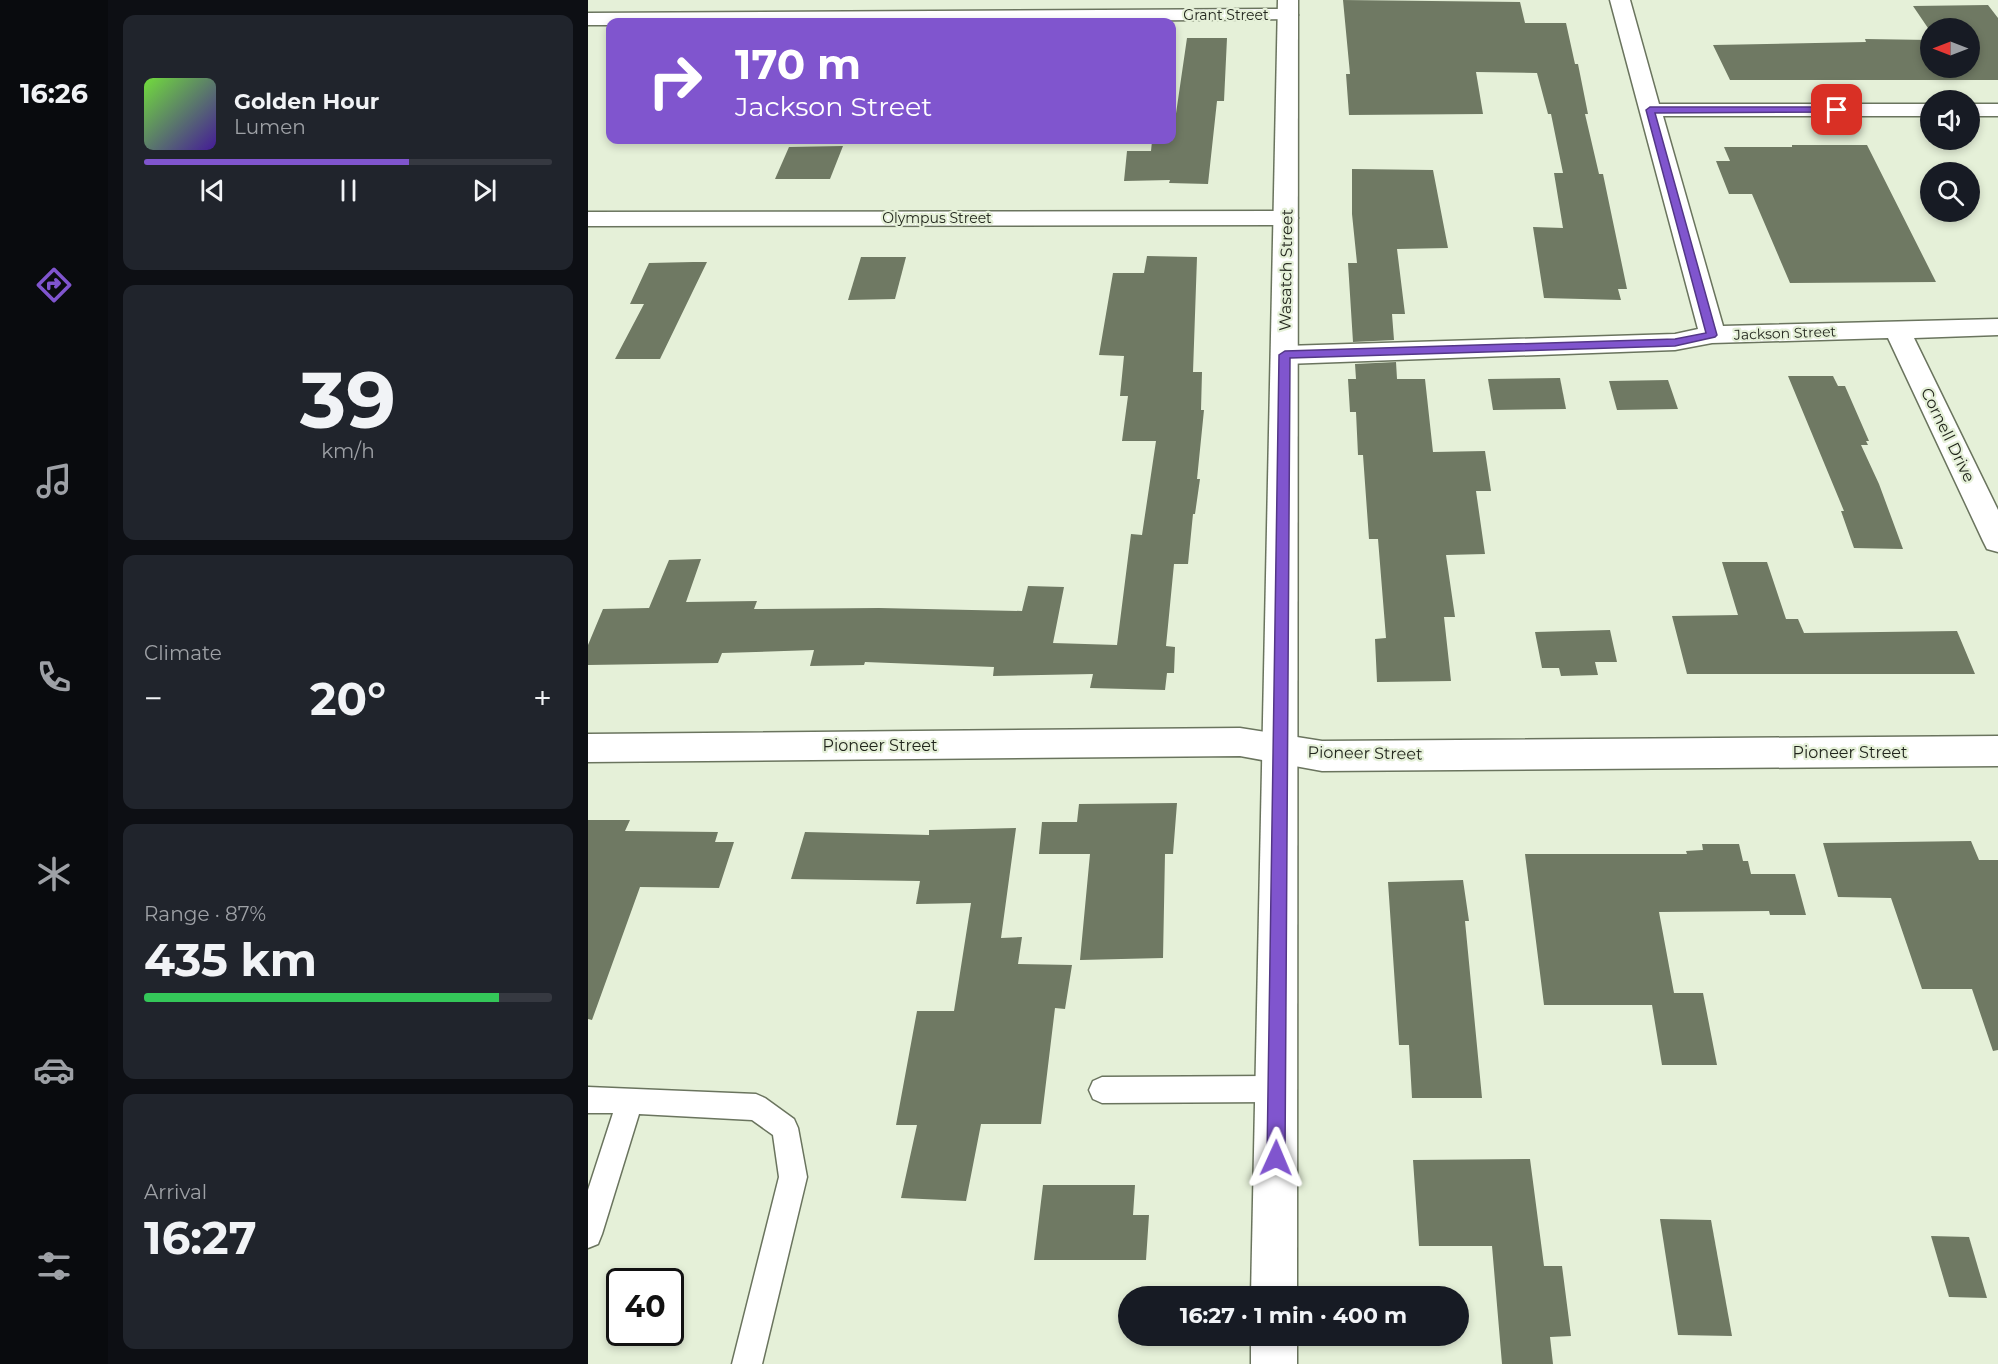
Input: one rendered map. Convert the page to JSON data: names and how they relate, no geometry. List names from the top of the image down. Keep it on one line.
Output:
{"streets":{"street":["Grant Street","Olympus Street","Wasatch Street","Jackson Street","Cornell Drive","Pioneer Street"]},"crossings":[["Grant Street","Wasatch Street"],["Olympus Street","Wasatch Street"],["Wasatch Street","Jackson Street"],["Wasatch Street","Pioneer Street"],["Jackson Street","Cornell Drive"]],"north":"left","page":{"tabs":"16:26","turn":["170 m","Jackson Street"],"song":["Golden Hour","Lumen"],"tile":[["39","km/h"],"Climate",["Range · 87%","435 km"],["Arrival","16:27"]],"heat":["−","20°","+"],"limit":"40","trip":"16:27 · 1 min · 400 m"}}
